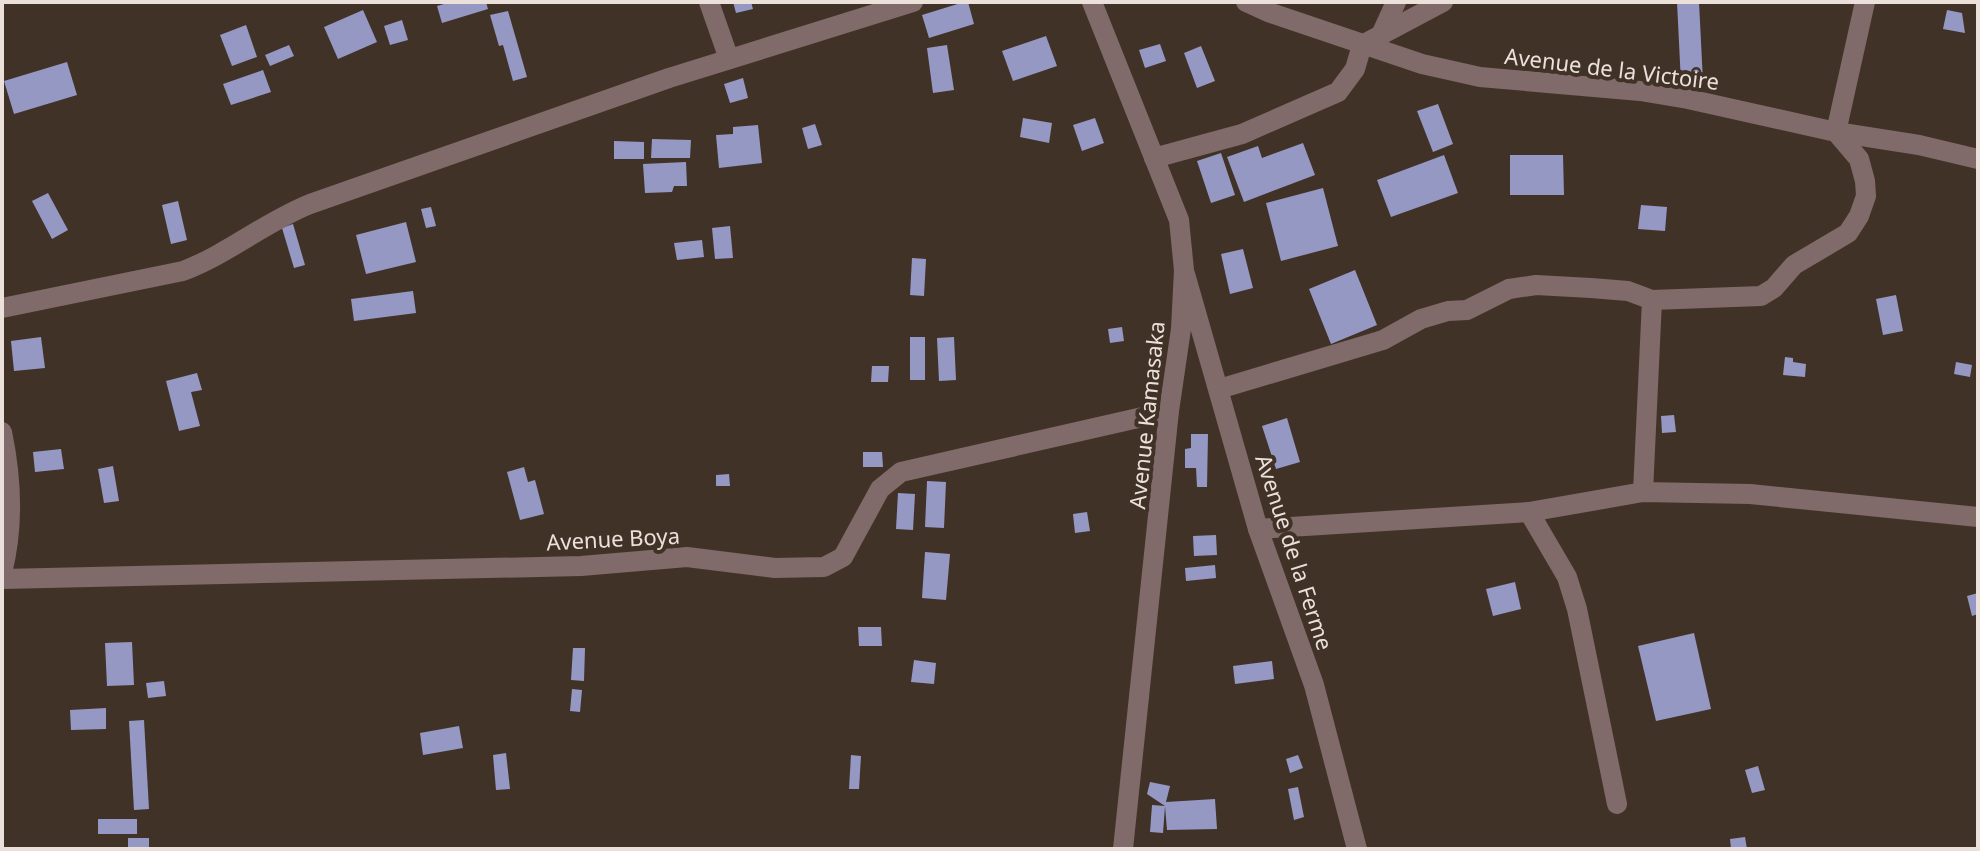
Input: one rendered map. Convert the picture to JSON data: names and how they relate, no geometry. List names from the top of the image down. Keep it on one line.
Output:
{"streets":{"street":["Avenue de la Victoire","Avenue Kamasaka","Avenue Boya","Avenue de la Ferme"]},"crossings":[["Avenue Kamasaka","Avenue Boya"],["Avenue Kamasaka","Avenue de la Ferme"]]}
